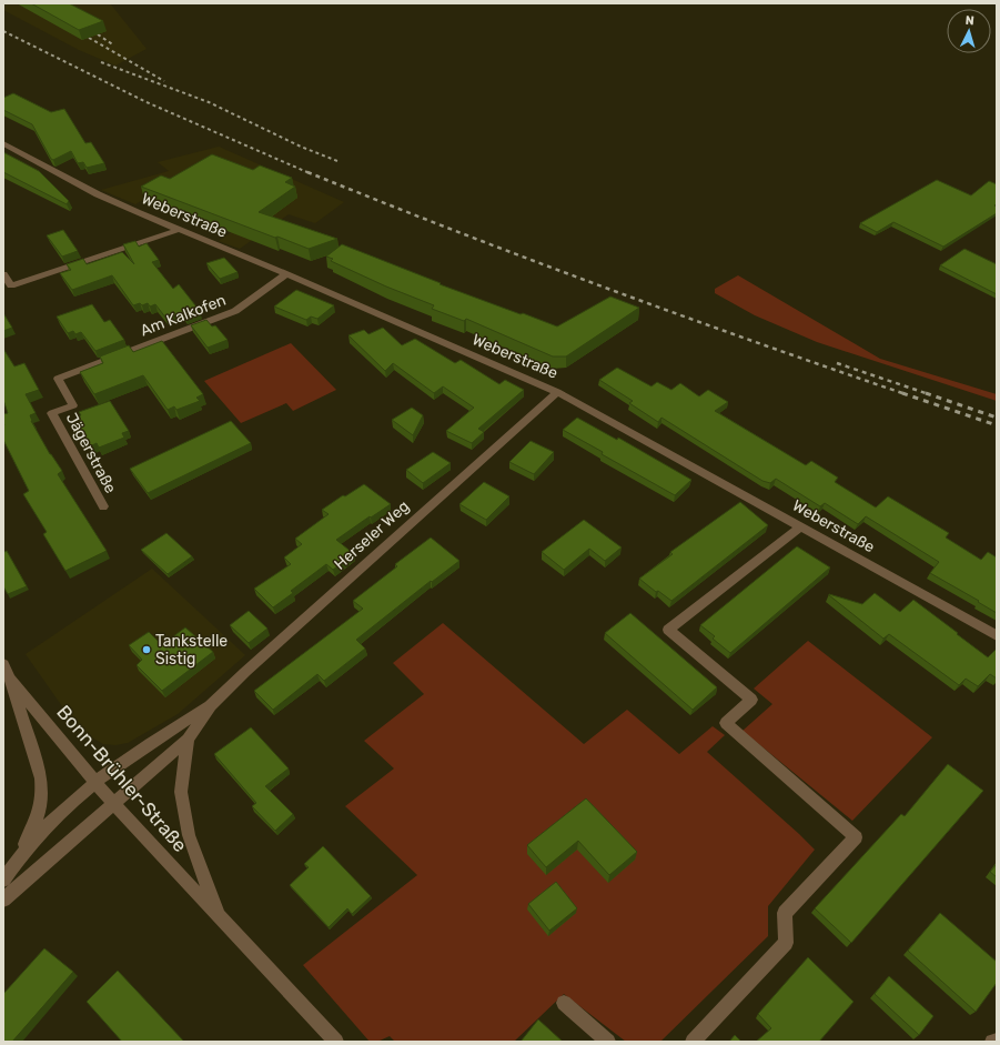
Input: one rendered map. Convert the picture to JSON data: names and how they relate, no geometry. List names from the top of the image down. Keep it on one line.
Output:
{"streets":{"street":["Weberstraße","Am Kalkofen","Jägerstraße","Herseler Weg","Bonn-Brühler-Straße"]},"crossings":[["Weberstraße","Am Kalkofen"],["Weberstraße","Herseler Weg"],["Am Kalkofen","Jägerstraße"],["Herseler Weg","Bonn-Brühler-Straße"]],"places":["Tankstelle Sistig"],"north":"top"}
